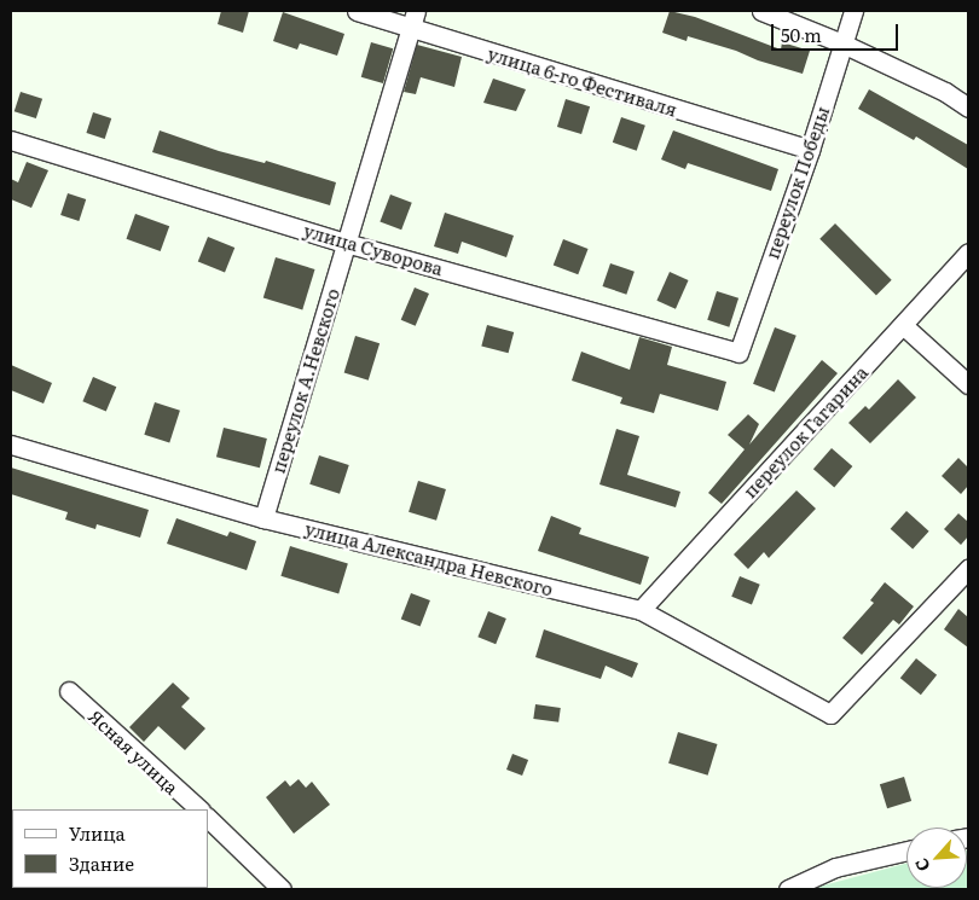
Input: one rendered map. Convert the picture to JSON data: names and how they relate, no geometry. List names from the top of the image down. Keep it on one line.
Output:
{"streets":{"street":["улица 6-го Фестиваля","переулок Победы","улица Суворова","переулок А.Невского","переулок Гагарина","улица Александра Невского","Ясная улица"]},"crossings":[["улица 6-го Фестиваля","переулок Победы"],["улица 6-го Фестиваля","переулок А.Невского"],["переулок Победы","улица Суворова"],["улица Суворова","переулок А.Невского"],["переулок А.Невского","улица Александра Невского"],["переулок Гагарина","улица Александра Невского"]],"legend":["Улица","Здание"],"scale_bar":"50 m","north":"bottom left"}
